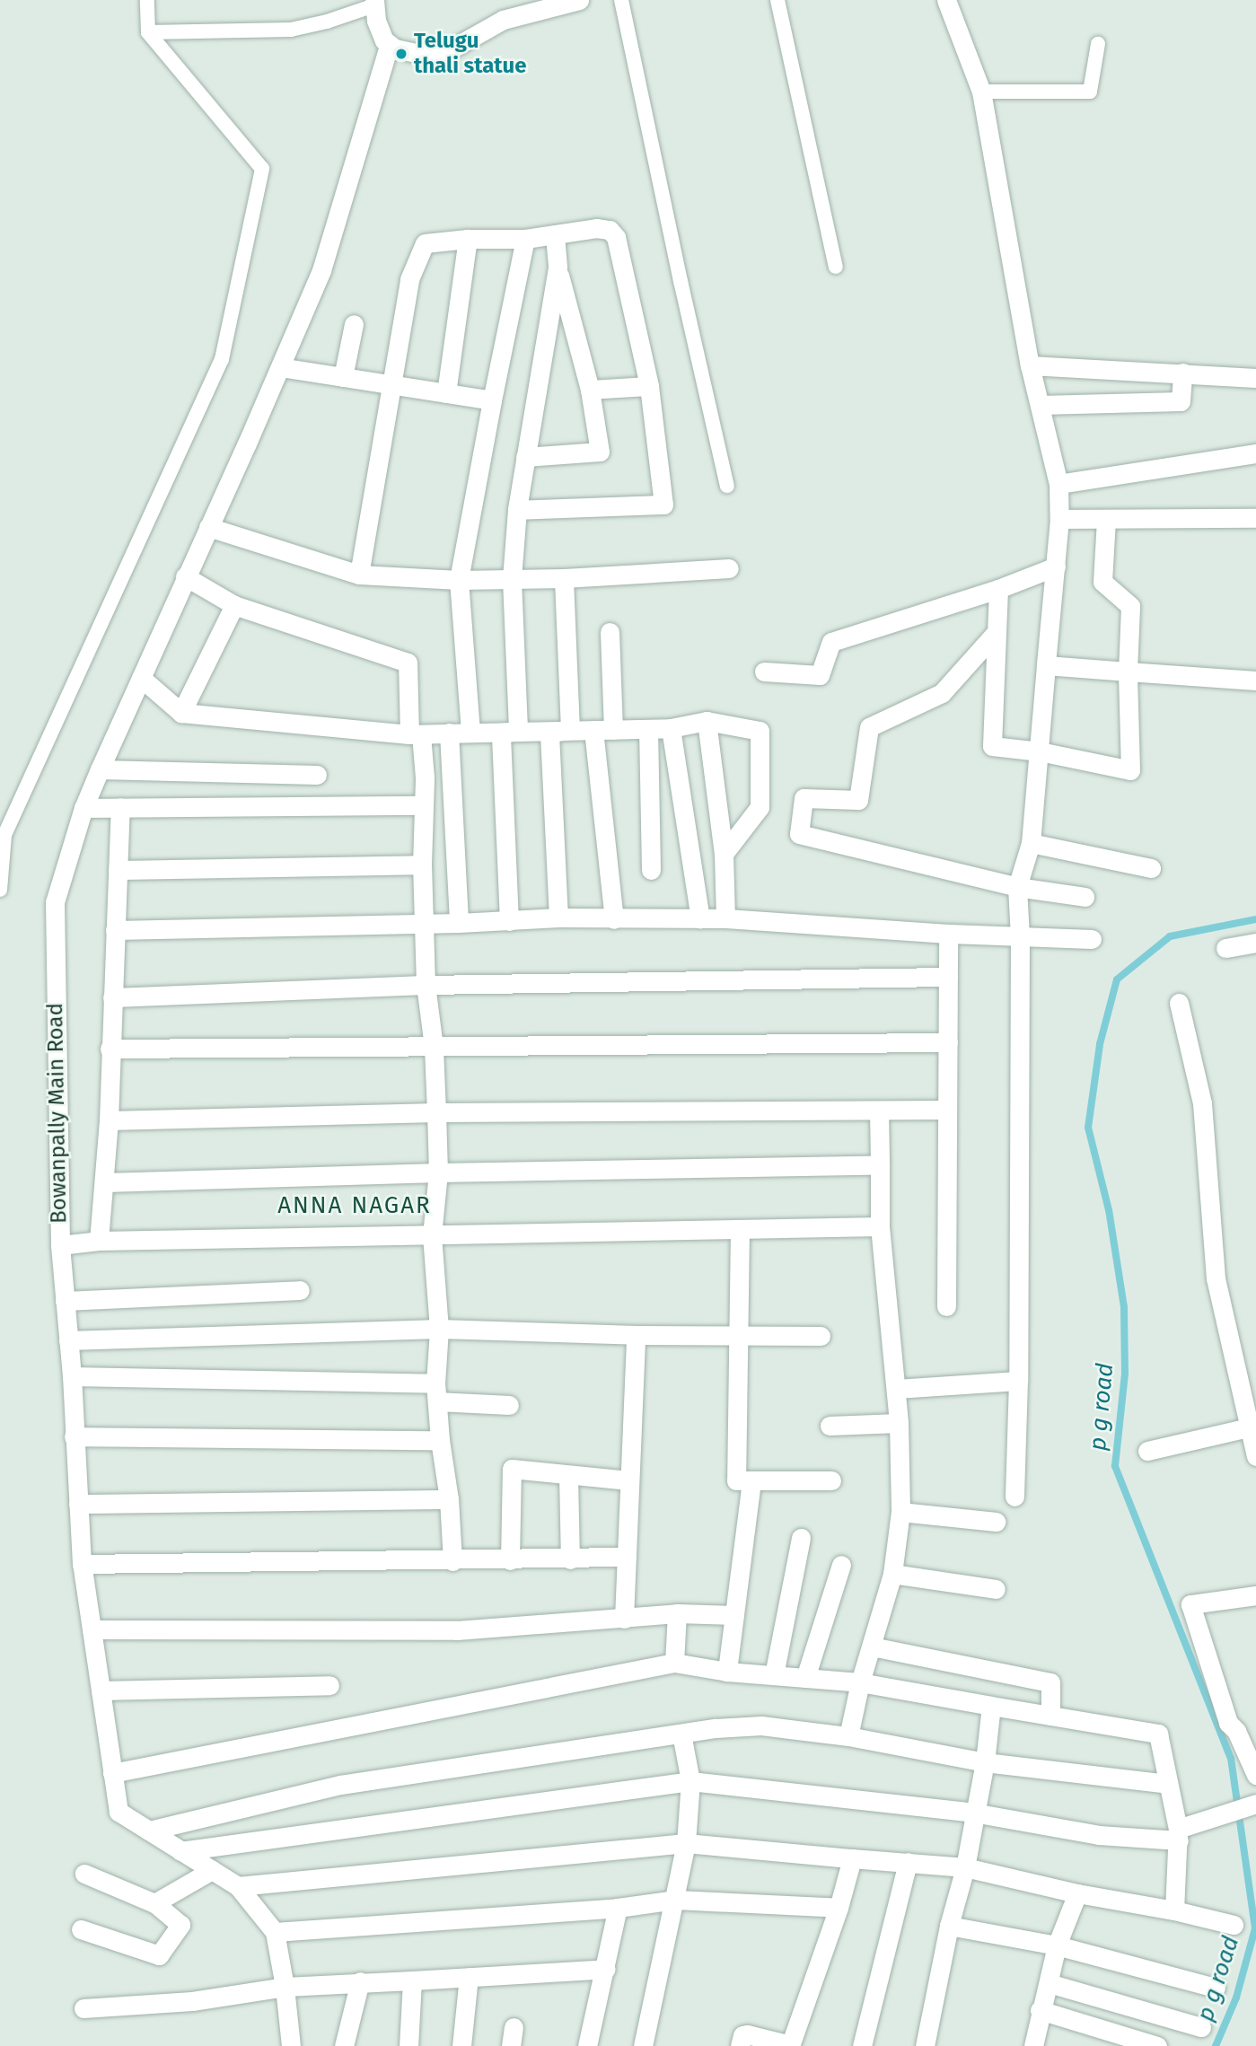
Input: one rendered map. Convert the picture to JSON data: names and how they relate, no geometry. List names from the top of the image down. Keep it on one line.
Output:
{"streets":{"street":["Bowanpally Main Road"]},"districts":["ANNA NAGAR"],"water":["p g road"],"places":["Telugu thali statue"]}
